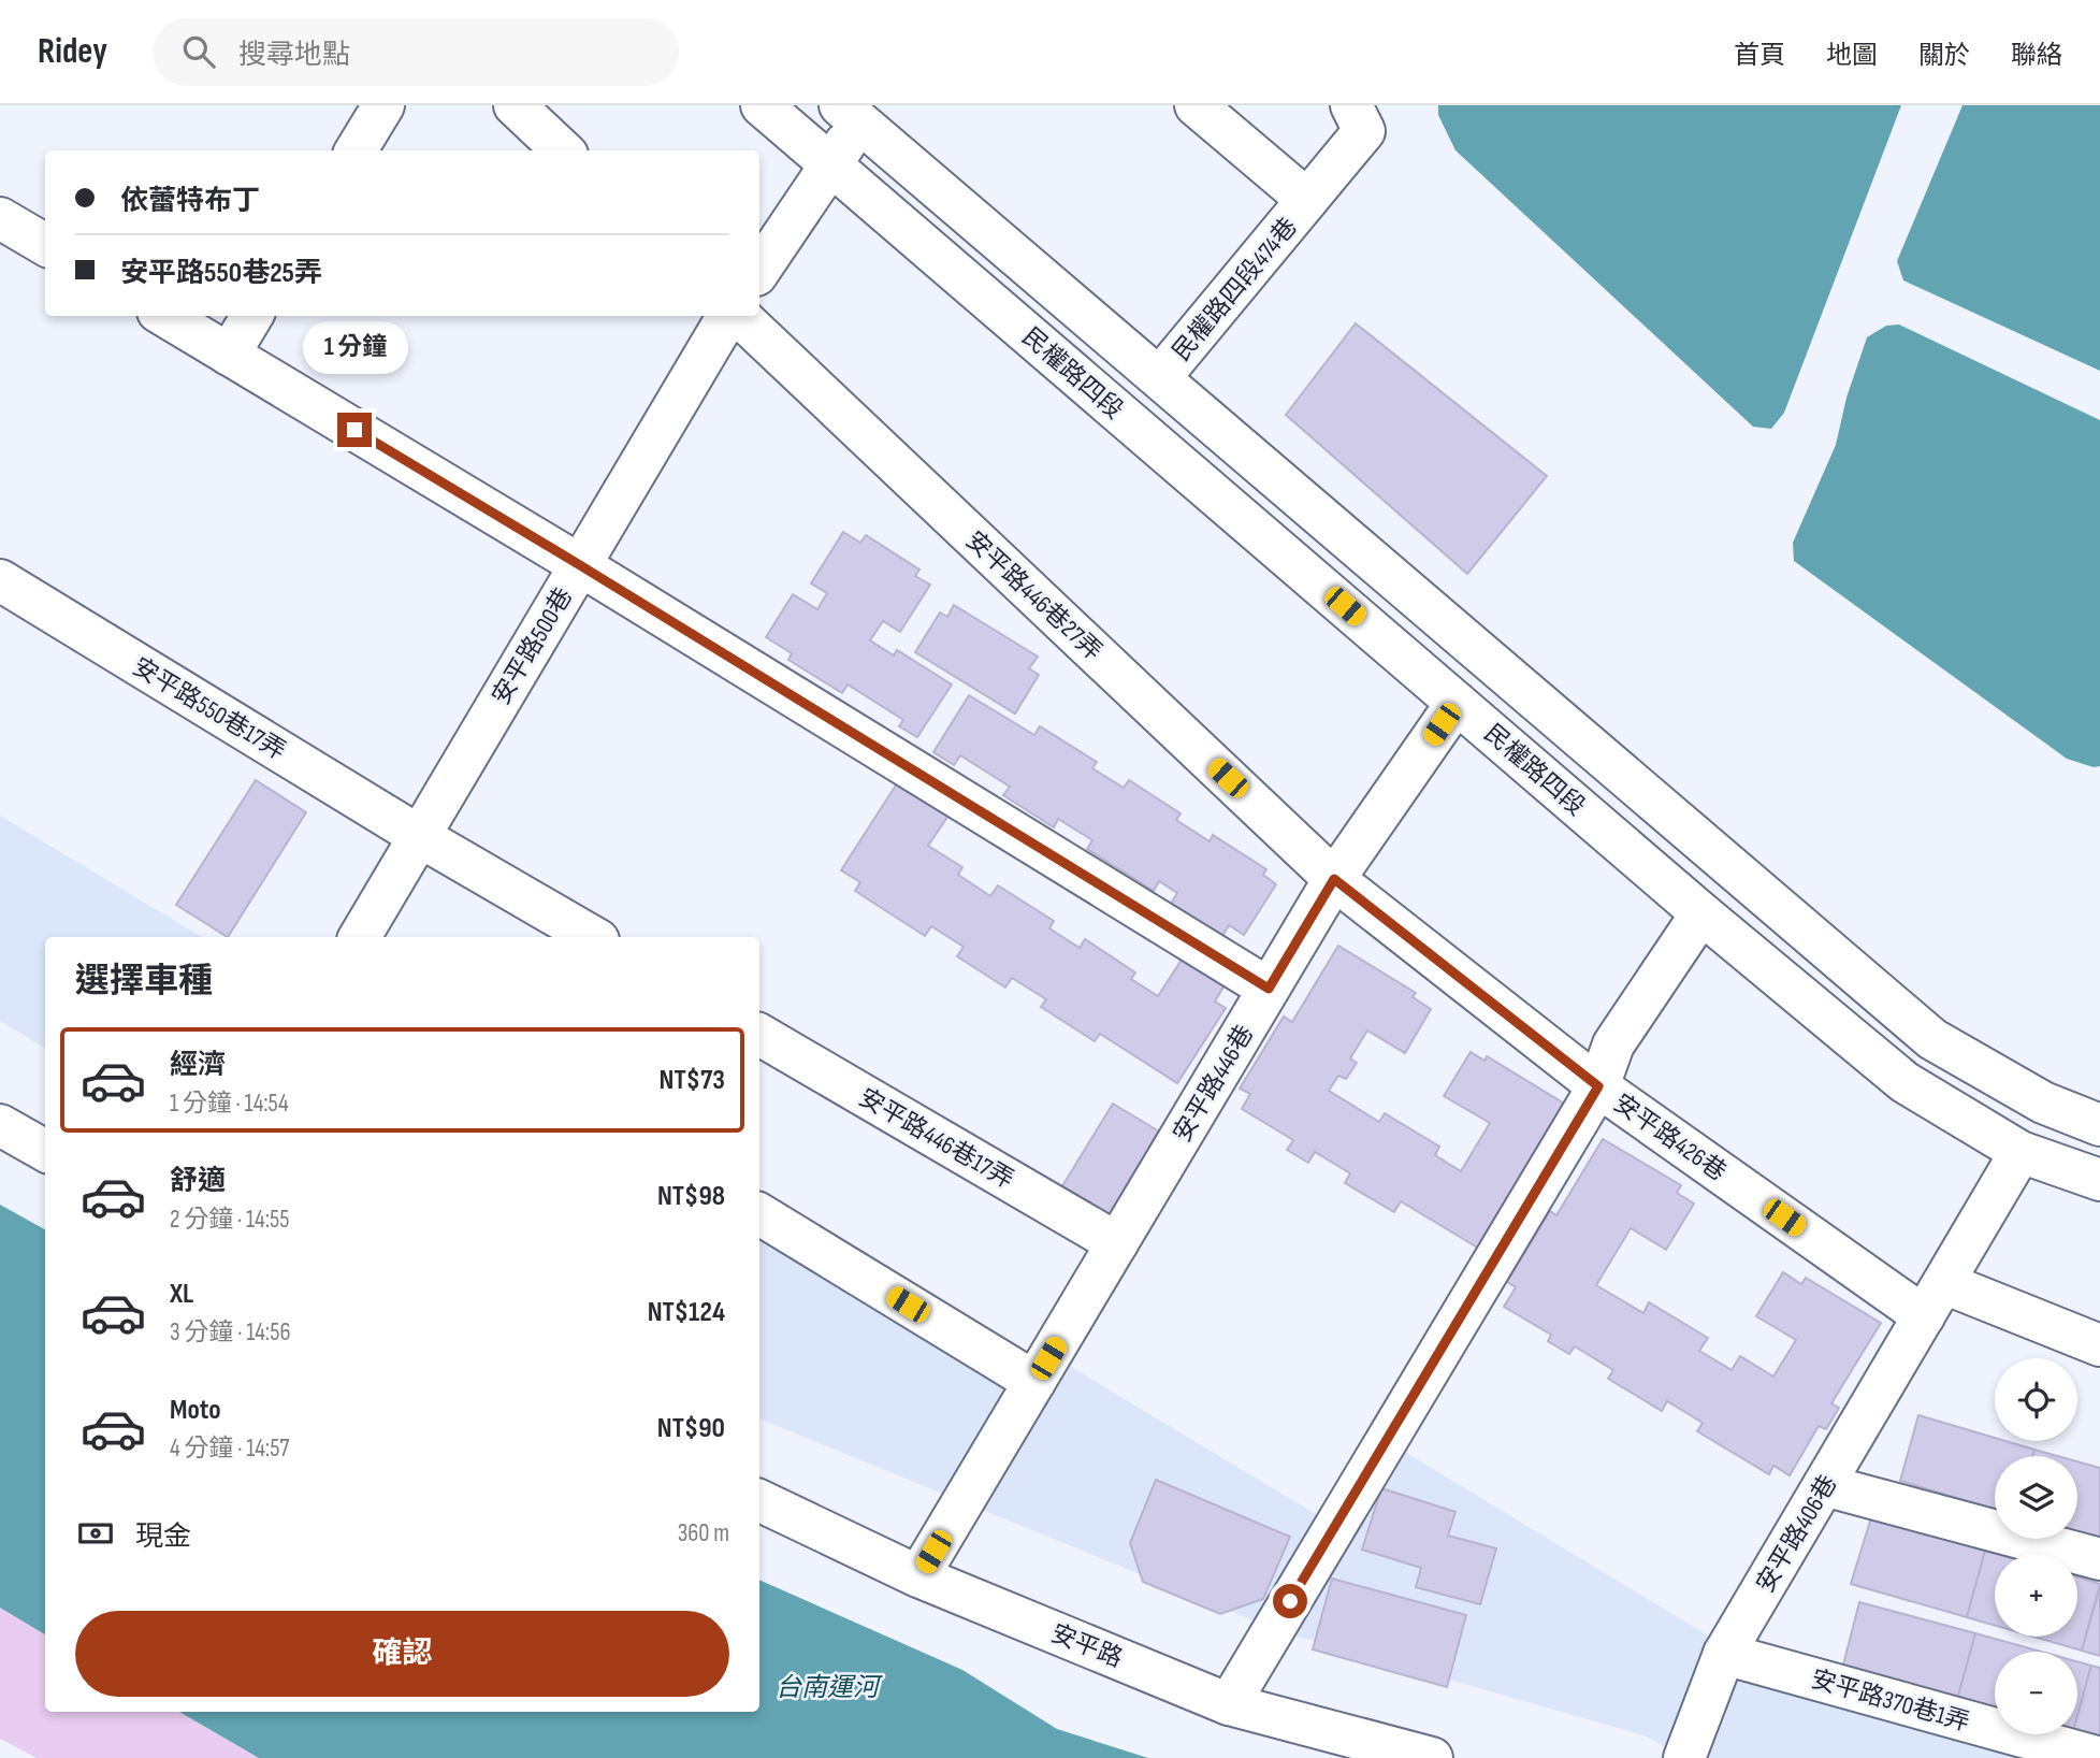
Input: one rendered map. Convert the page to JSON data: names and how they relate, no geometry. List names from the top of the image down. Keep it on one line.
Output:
{"streets":{"street":["民權路四段474巷","民權路四段","安平路446巷27弄","安平路500巷","安平路550巷17弄","安平路446巷","安平路426巷","安平路446巷17弄","安平路406巷","安平路","安平路370巷1弄"]},"crossings":[["民權路四段","安平路446巷"],["民權路四段","安平路406巷"],["安平路446巷27弄","安平路446巷"],["安平路500巷","安平路550巷17弄"],["安平路446巷","安平路446巷17弄"],["安平路446巷","安平路"],["安平路426巷","安平路406巷"],["安平路426巷","安平路"],["安平路406巷","安平路370巷1弄"]],"water":["台南運河"],"page":{"header":"Ridey","search":"搜尋地點","nav":["首頁","地圖","關於","聯絡"],"banner":["依蕾特布丁","安平路550巷25弄"],"bubble":"1 分鐘","heading":"選擇車種","list":[{"name":"經濟","note":"1 分鐘 · 14:54","value":"NT$73"},{"name":"舒適","note":"2 分鐘 · 14:55","value":"NT$98"},{"name":"XL","note":"3 分鐘 · 14:56","value":"NT$124"},{"name":"Moto","note":"4 分鐘 · 14:57","value":"NT$90"}],"map_buttons":["+","−"],"pay":["現金","360 m"],"buttons":"確認"}}
